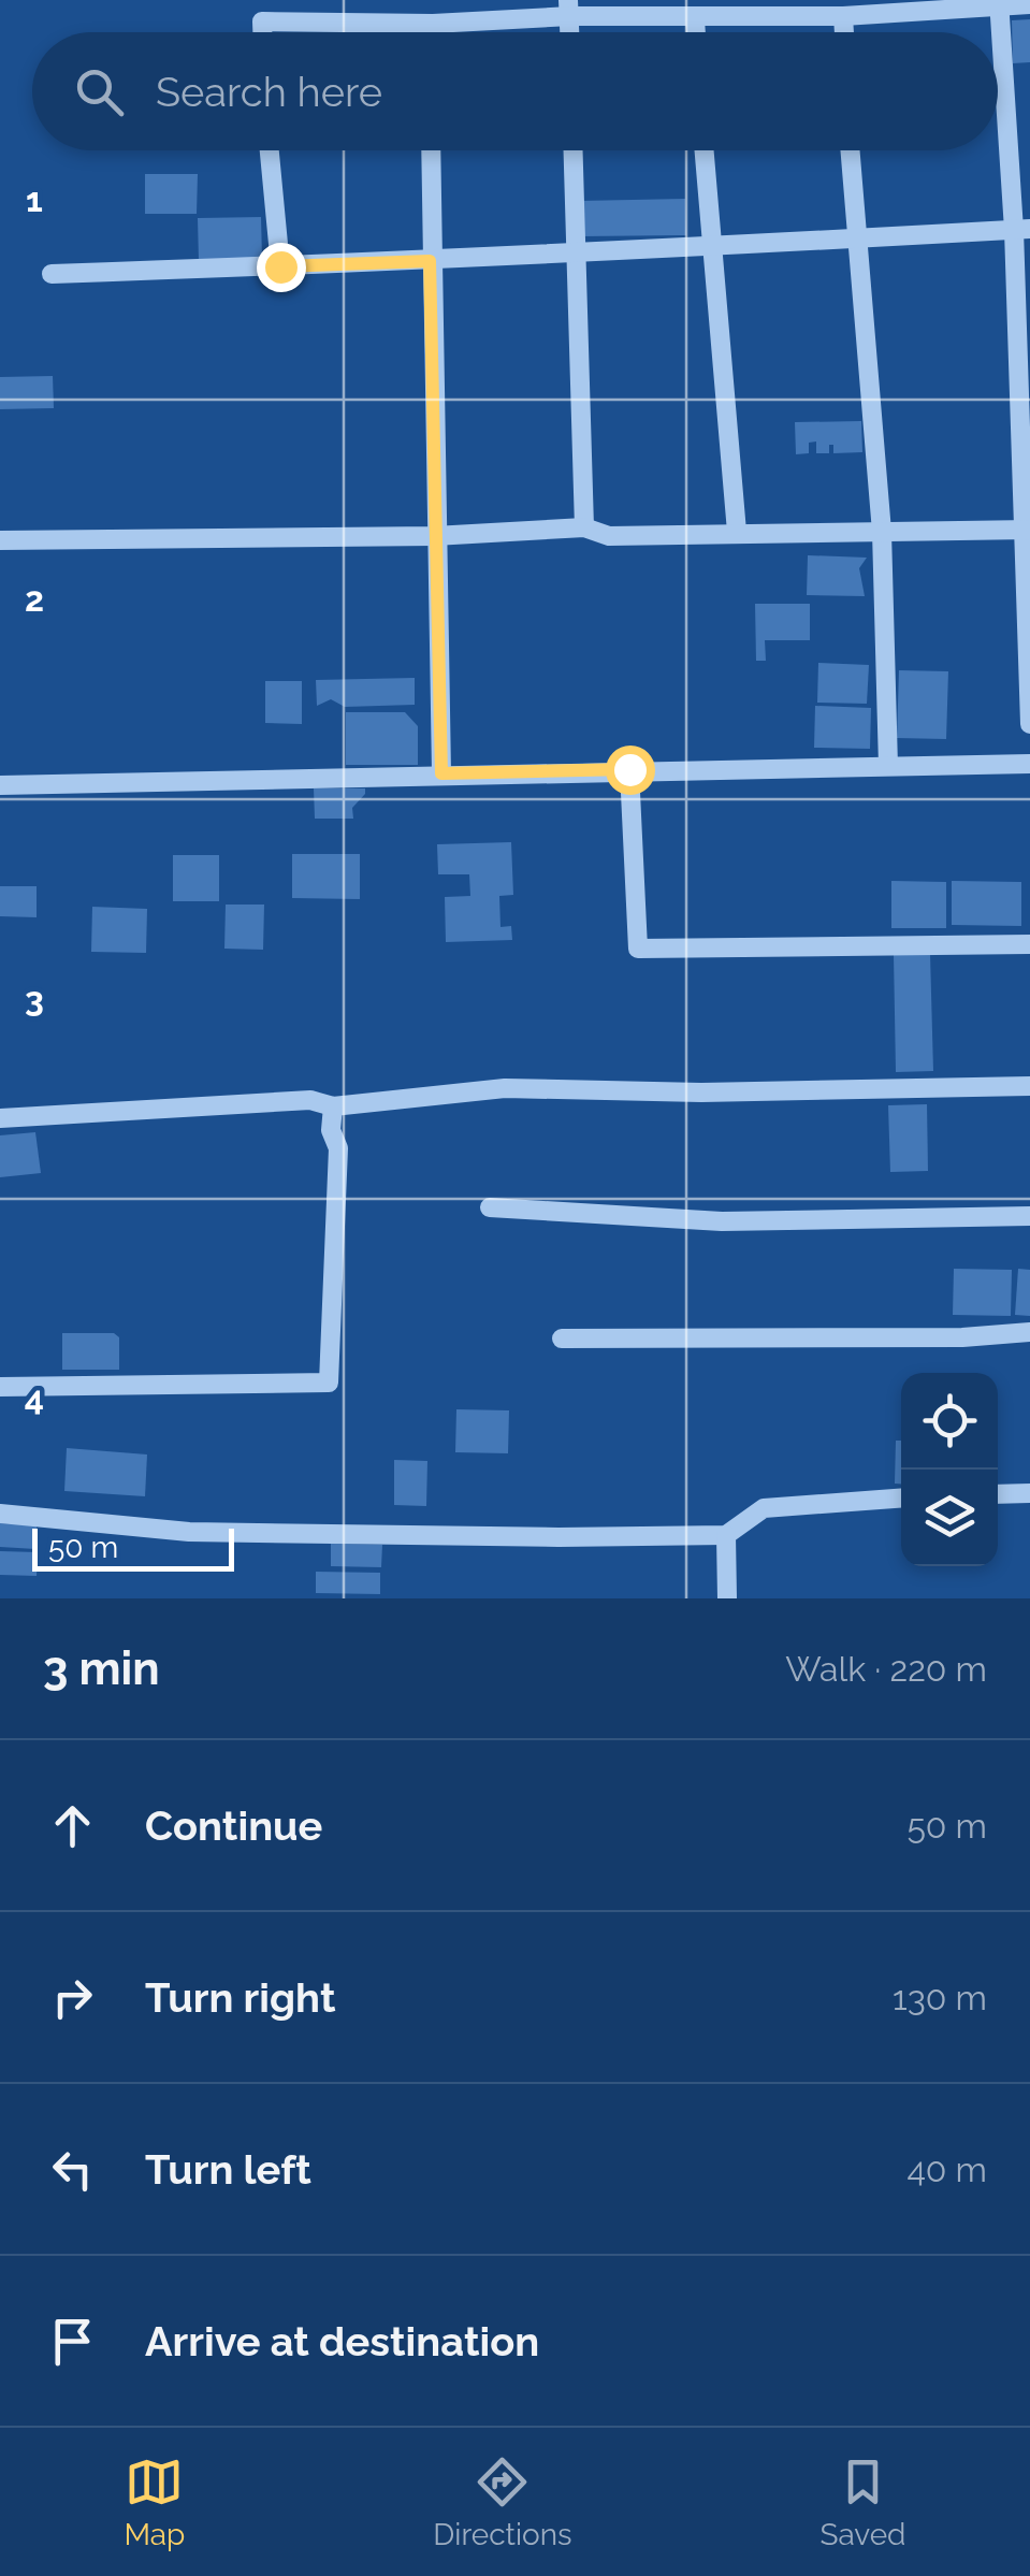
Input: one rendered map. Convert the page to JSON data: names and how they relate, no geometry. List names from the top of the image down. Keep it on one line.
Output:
{"scale_bar":"50 m","page":{"search":"Search here","scale":"50 m","heading":["3 min","Walk · 220 m"],"list":[["Continue","50 m"],["Turn right","130 m"],["Turn left","40 m"],"Arrive at destination"],"nav":["Map","Directions","Saved"]},"grid":{"rows":["1","2","3","4"]}}
